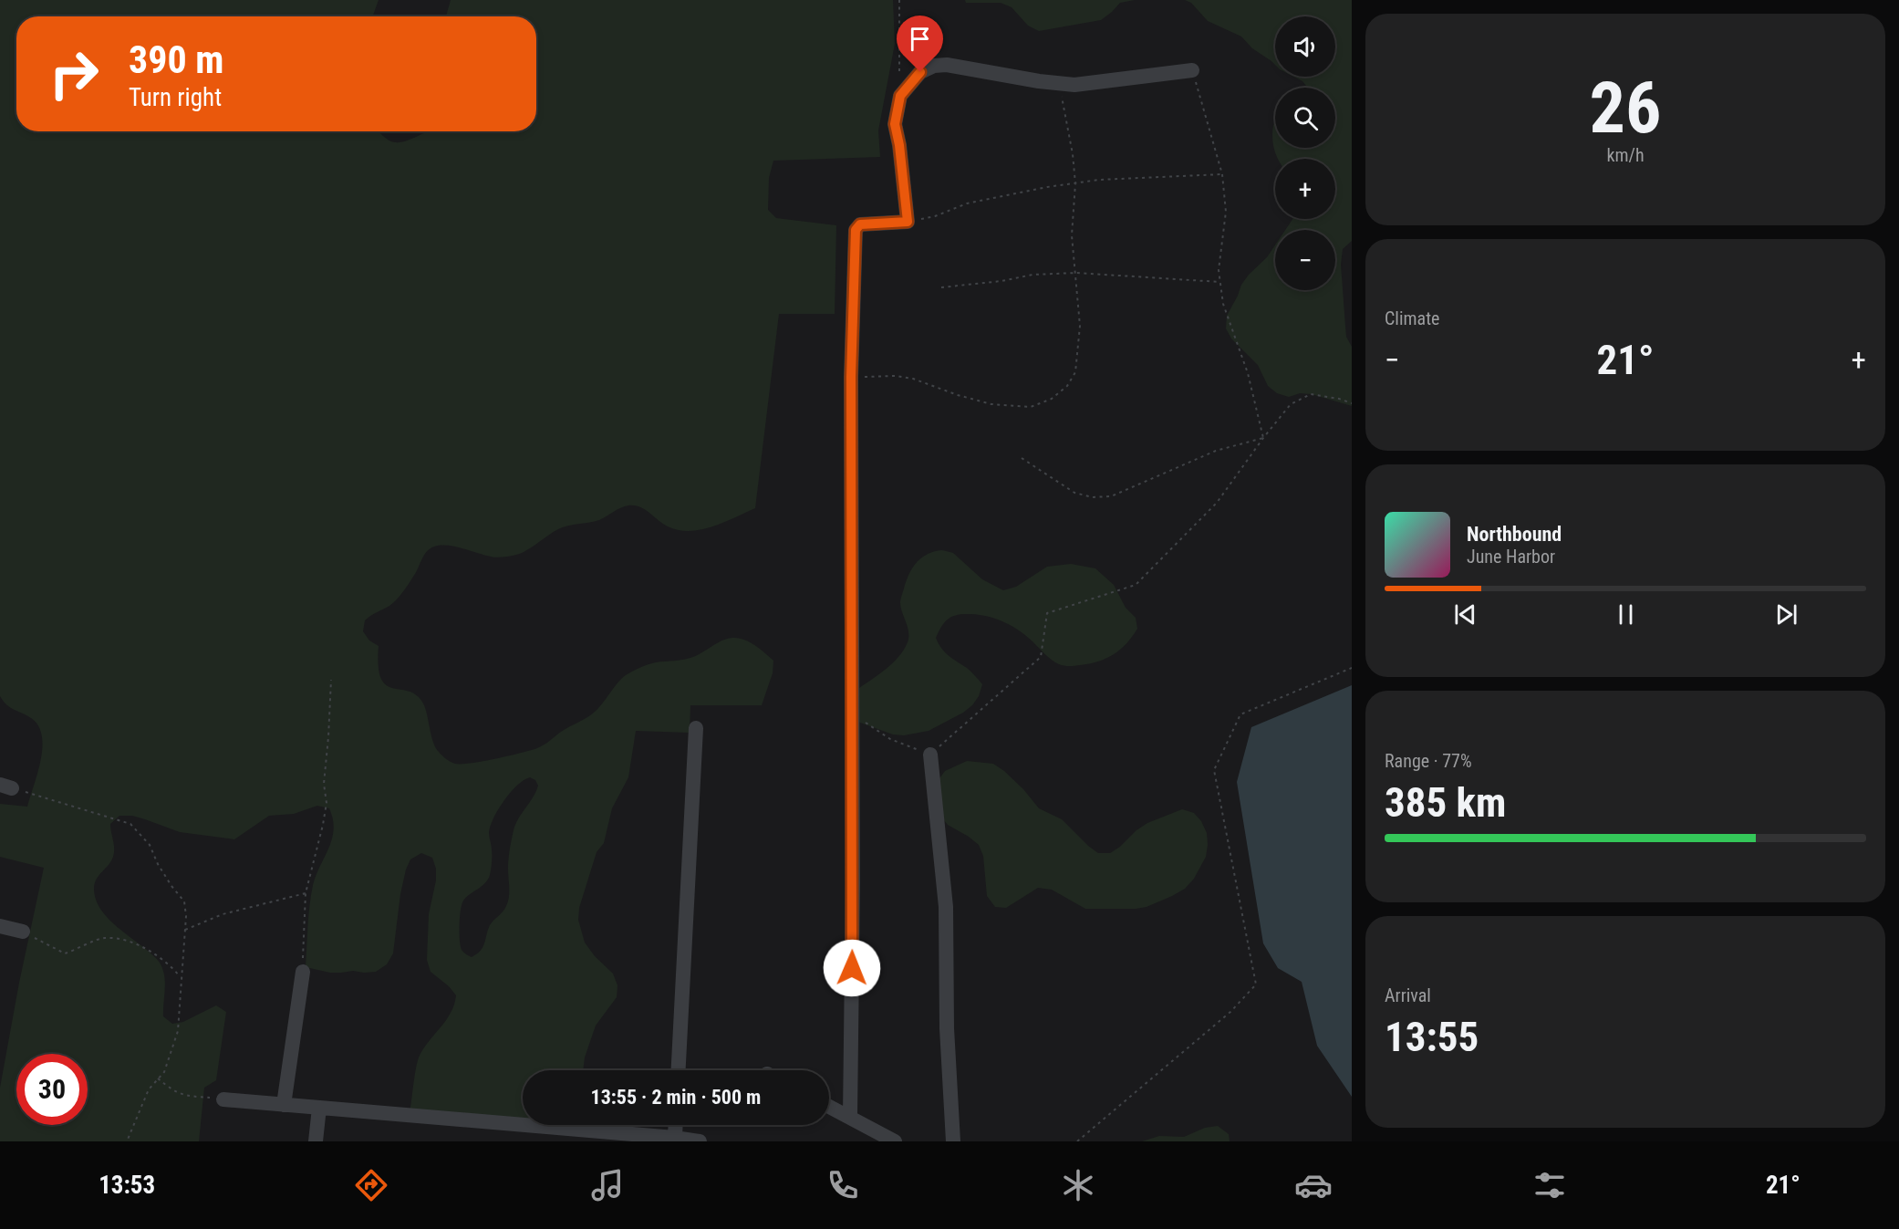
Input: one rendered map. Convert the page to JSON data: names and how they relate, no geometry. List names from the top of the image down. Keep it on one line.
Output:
{"page":{"tile":[["26","km/h"],"Climate",["Range · 77%","385 km"],["Arrival","13:55"]],"map_buttons":["+","−"],"turn":["390 m","Turn right"],"heat":["−","21°","+"],"song":["Northbound","June Harbor"],"limit":"30","trip":"13:55 · 2 min · 500 m","tabs":["13:53","21°"]}}
